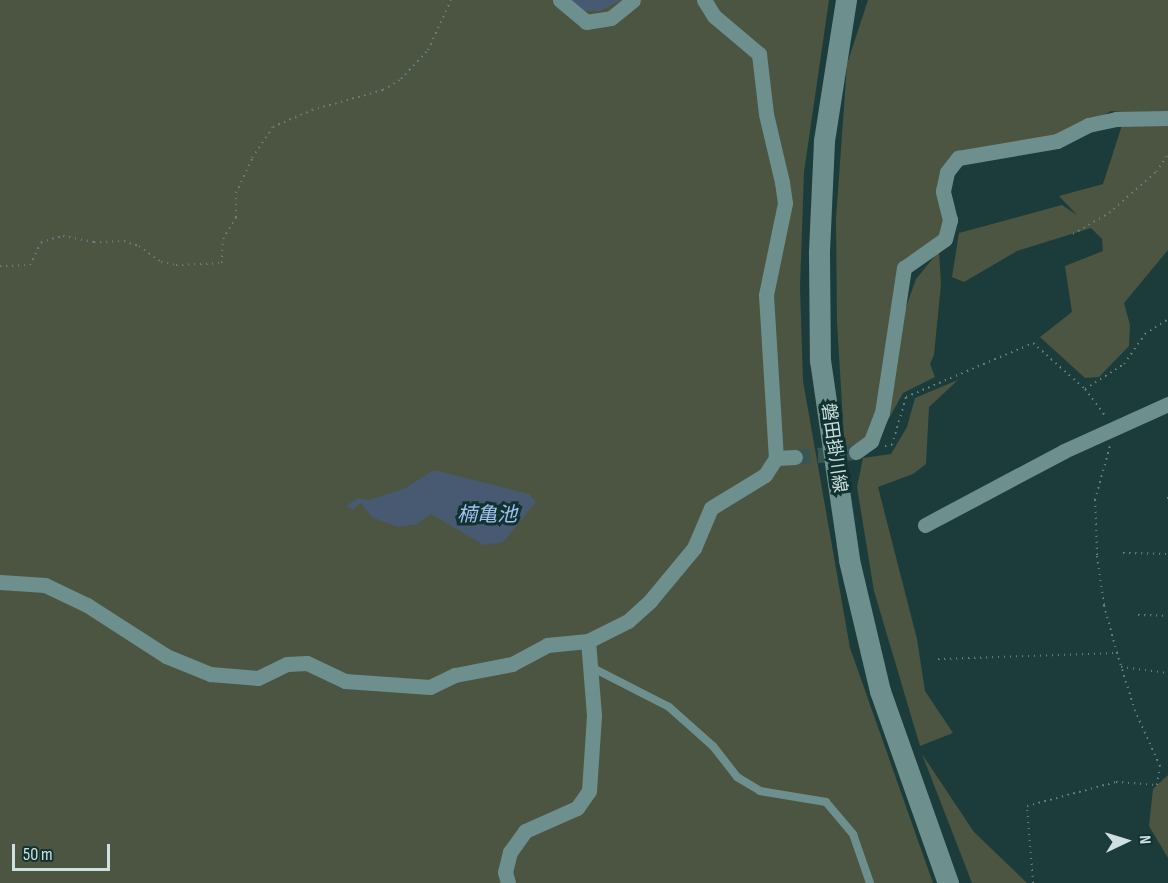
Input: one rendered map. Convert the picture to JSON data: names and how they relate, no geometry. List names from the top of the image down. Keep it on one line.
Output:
{"streets":{"main road":["磐田掛川線"]},"water":["楠亀池"],"scale_bar":"50 m","north":"right"}
